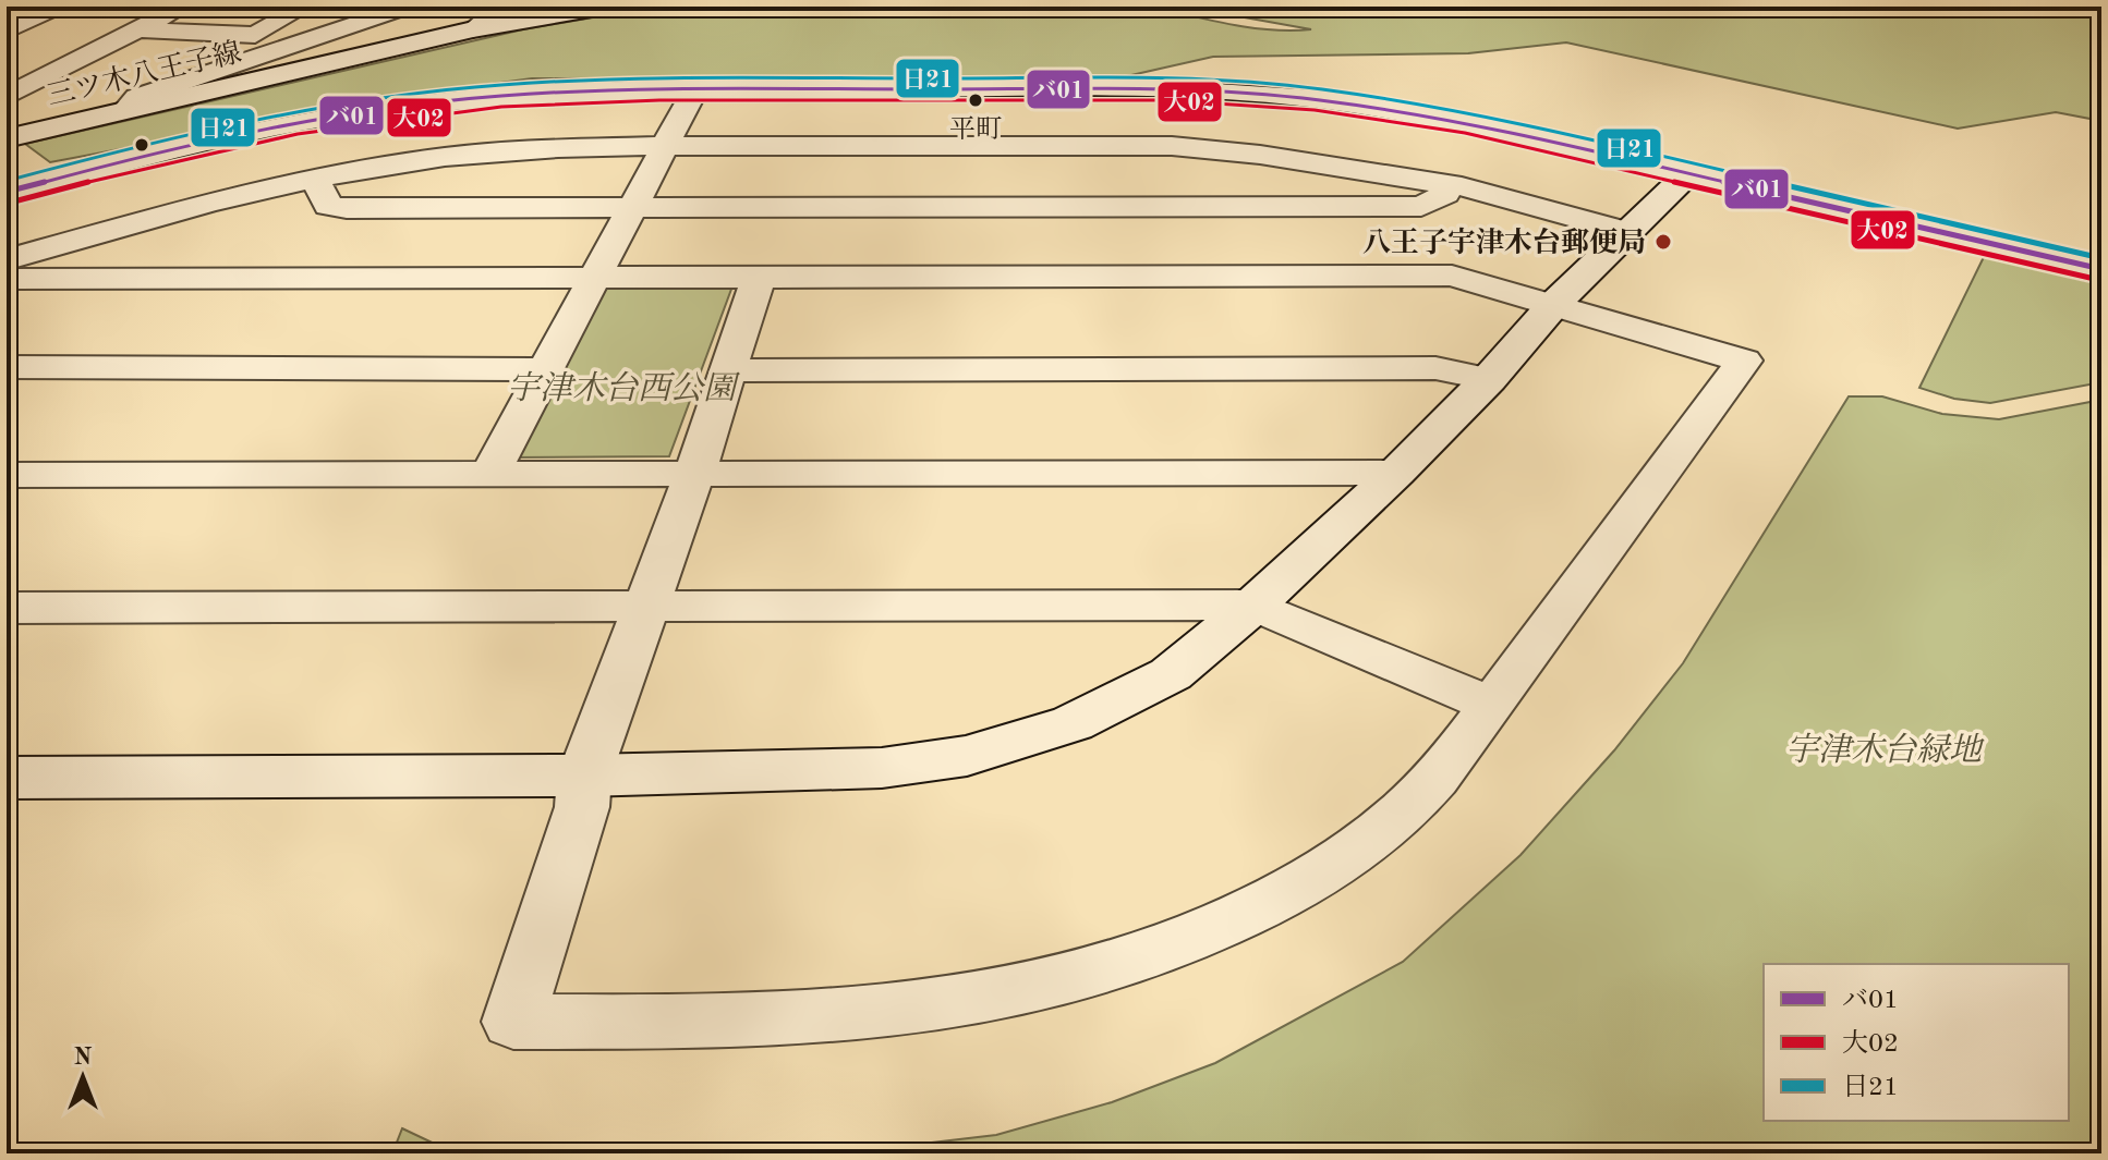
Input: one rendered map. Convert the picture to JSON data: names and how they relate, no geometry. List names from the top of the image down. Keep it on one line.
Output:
{"streets":{"street":["三ツ木八王子線"]},"parks":["宇津木台西公園","宇津木台緑地"],"places":["平町","八王子宇津木台郵便局"],"lines":["transit line 日21","transit line バ01","transit line 大02"],"legend":["バ01","大02","日21"],"north":"top"}
